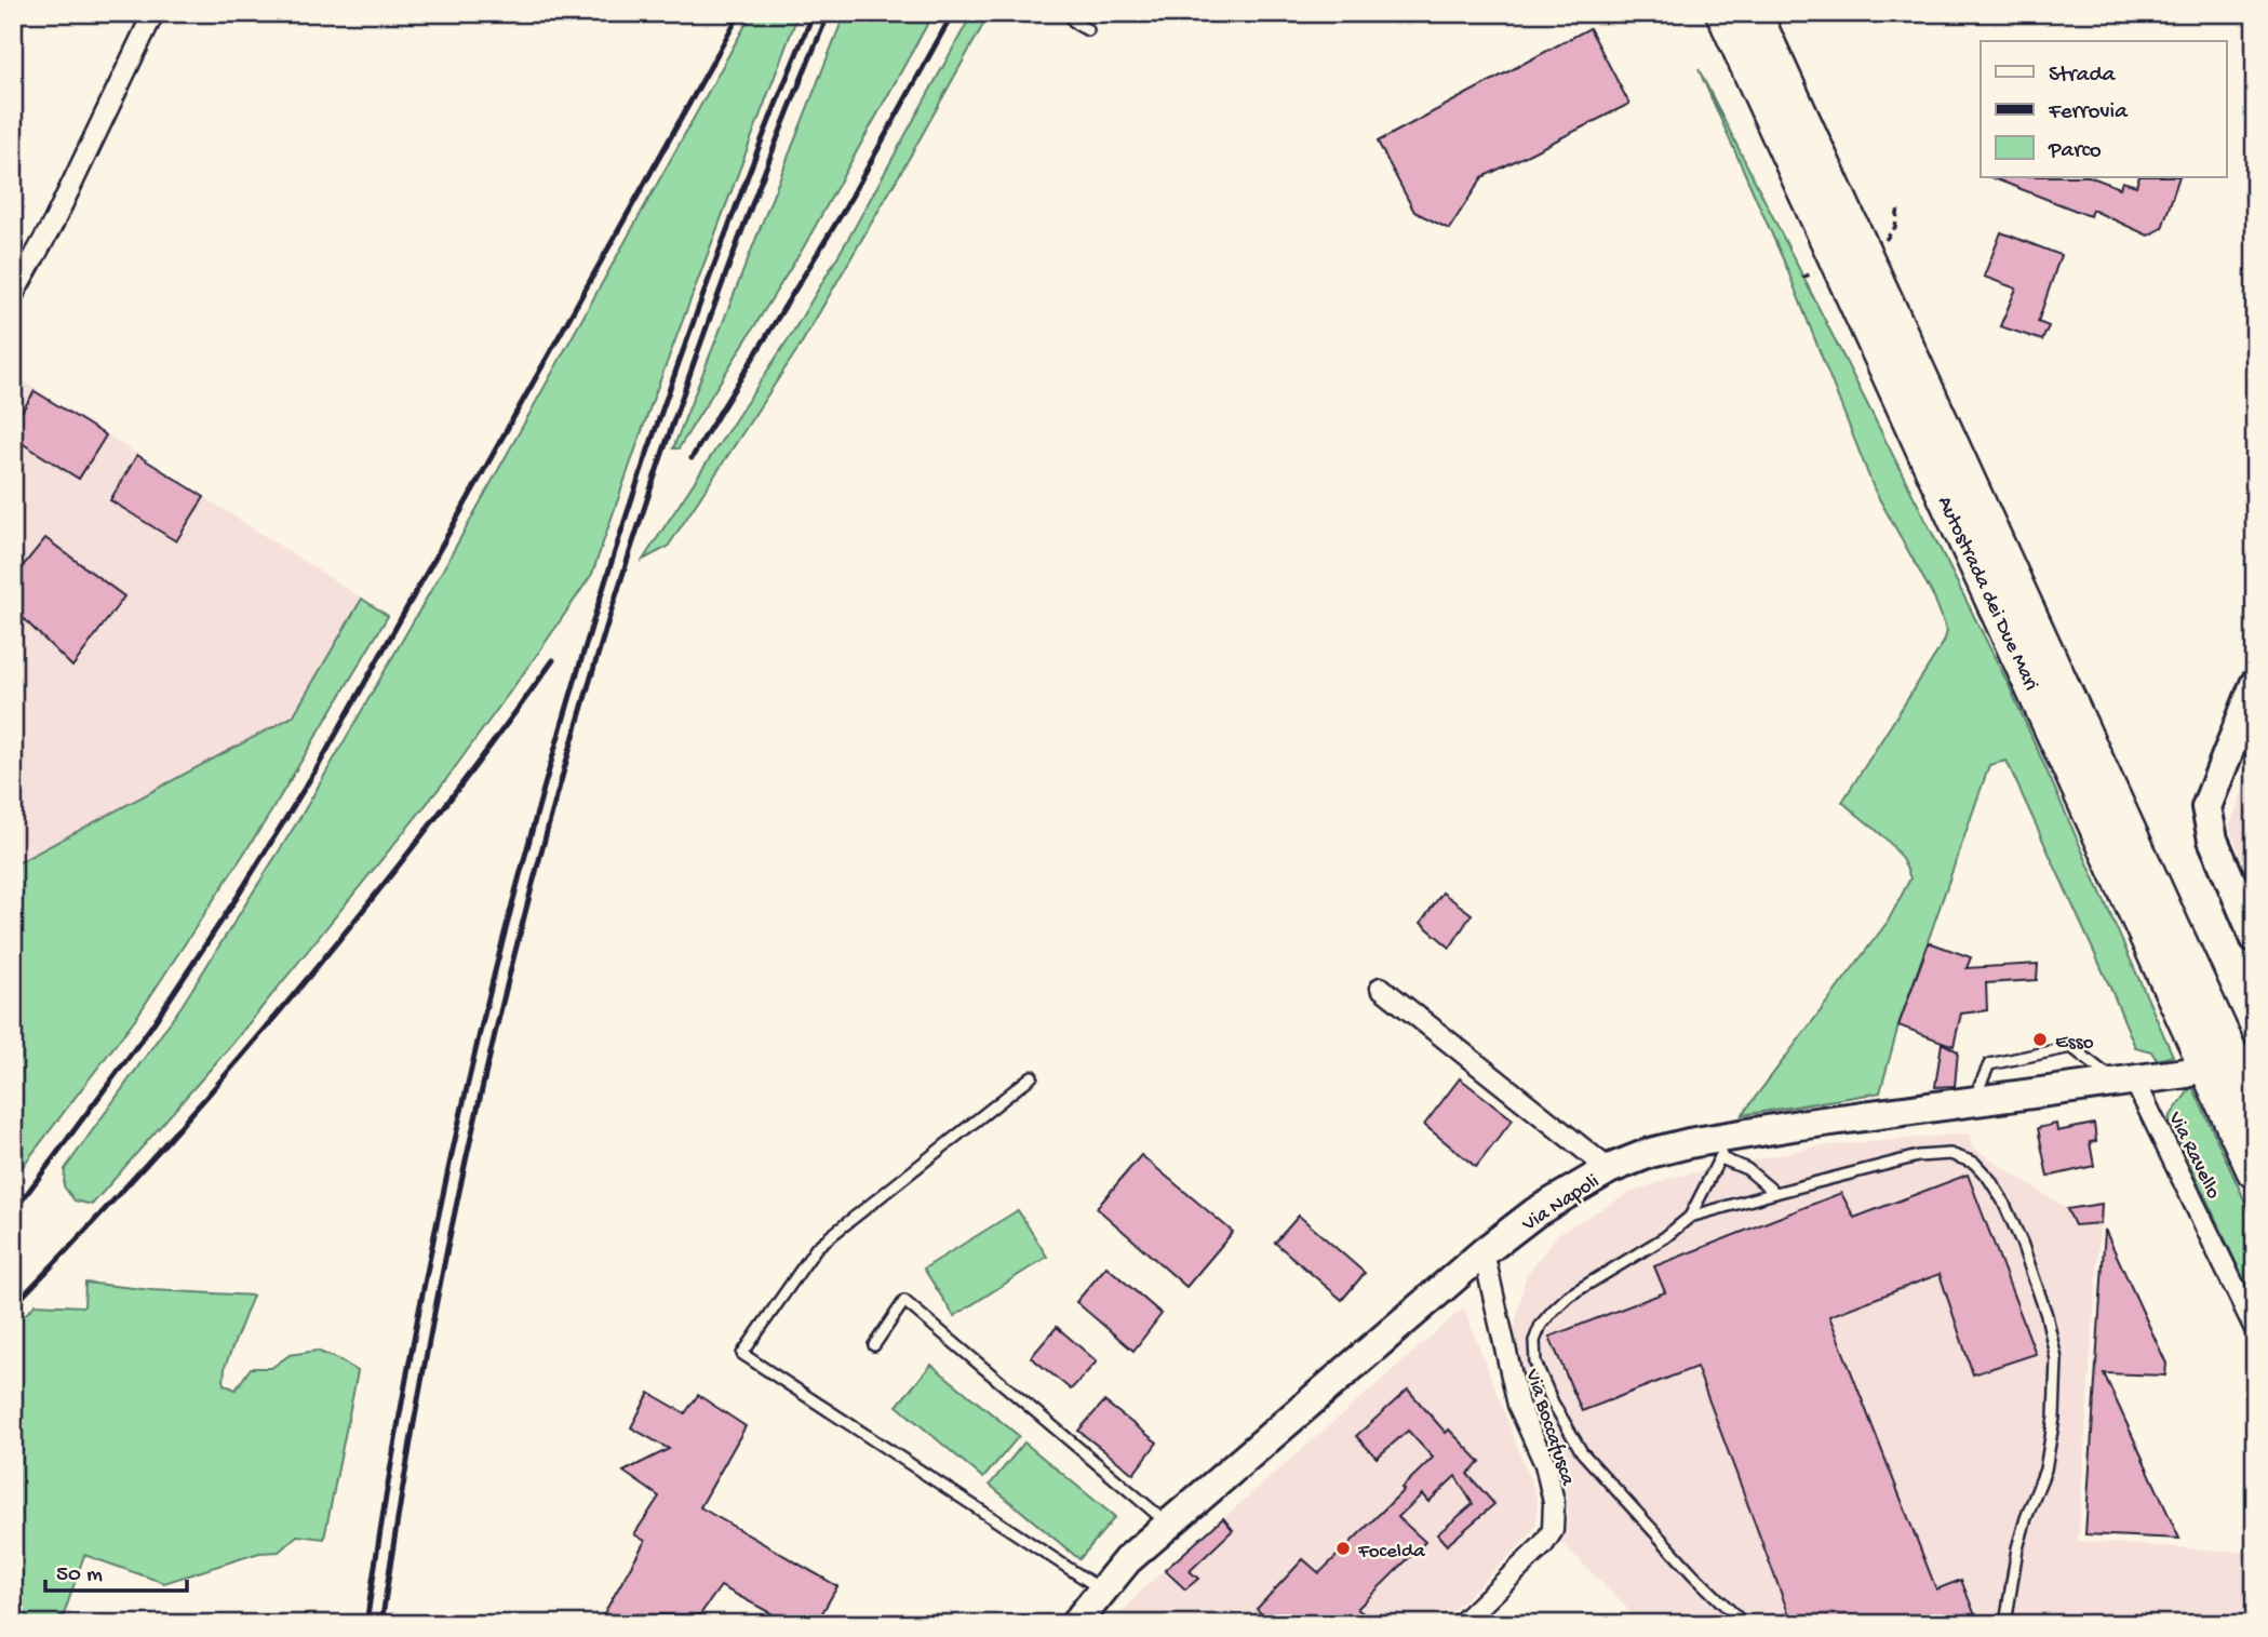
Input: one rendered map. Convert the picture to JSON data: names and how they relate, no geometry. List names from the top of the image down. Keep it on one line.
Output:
{"streets":{"highway":["Autostrada dei Due Mari"],"main road":["Via Napoli"],"street":["Via Ravello","Via Boccafusca"]},"crossings":[["Via Ravello","Via Napoli"],["Via Napoli","Via Boccafusca"]],"places":["Esso","Focelda"],"legend":["Strada","Ferrovia","Parco"],"scale_bar":"50 m"}
